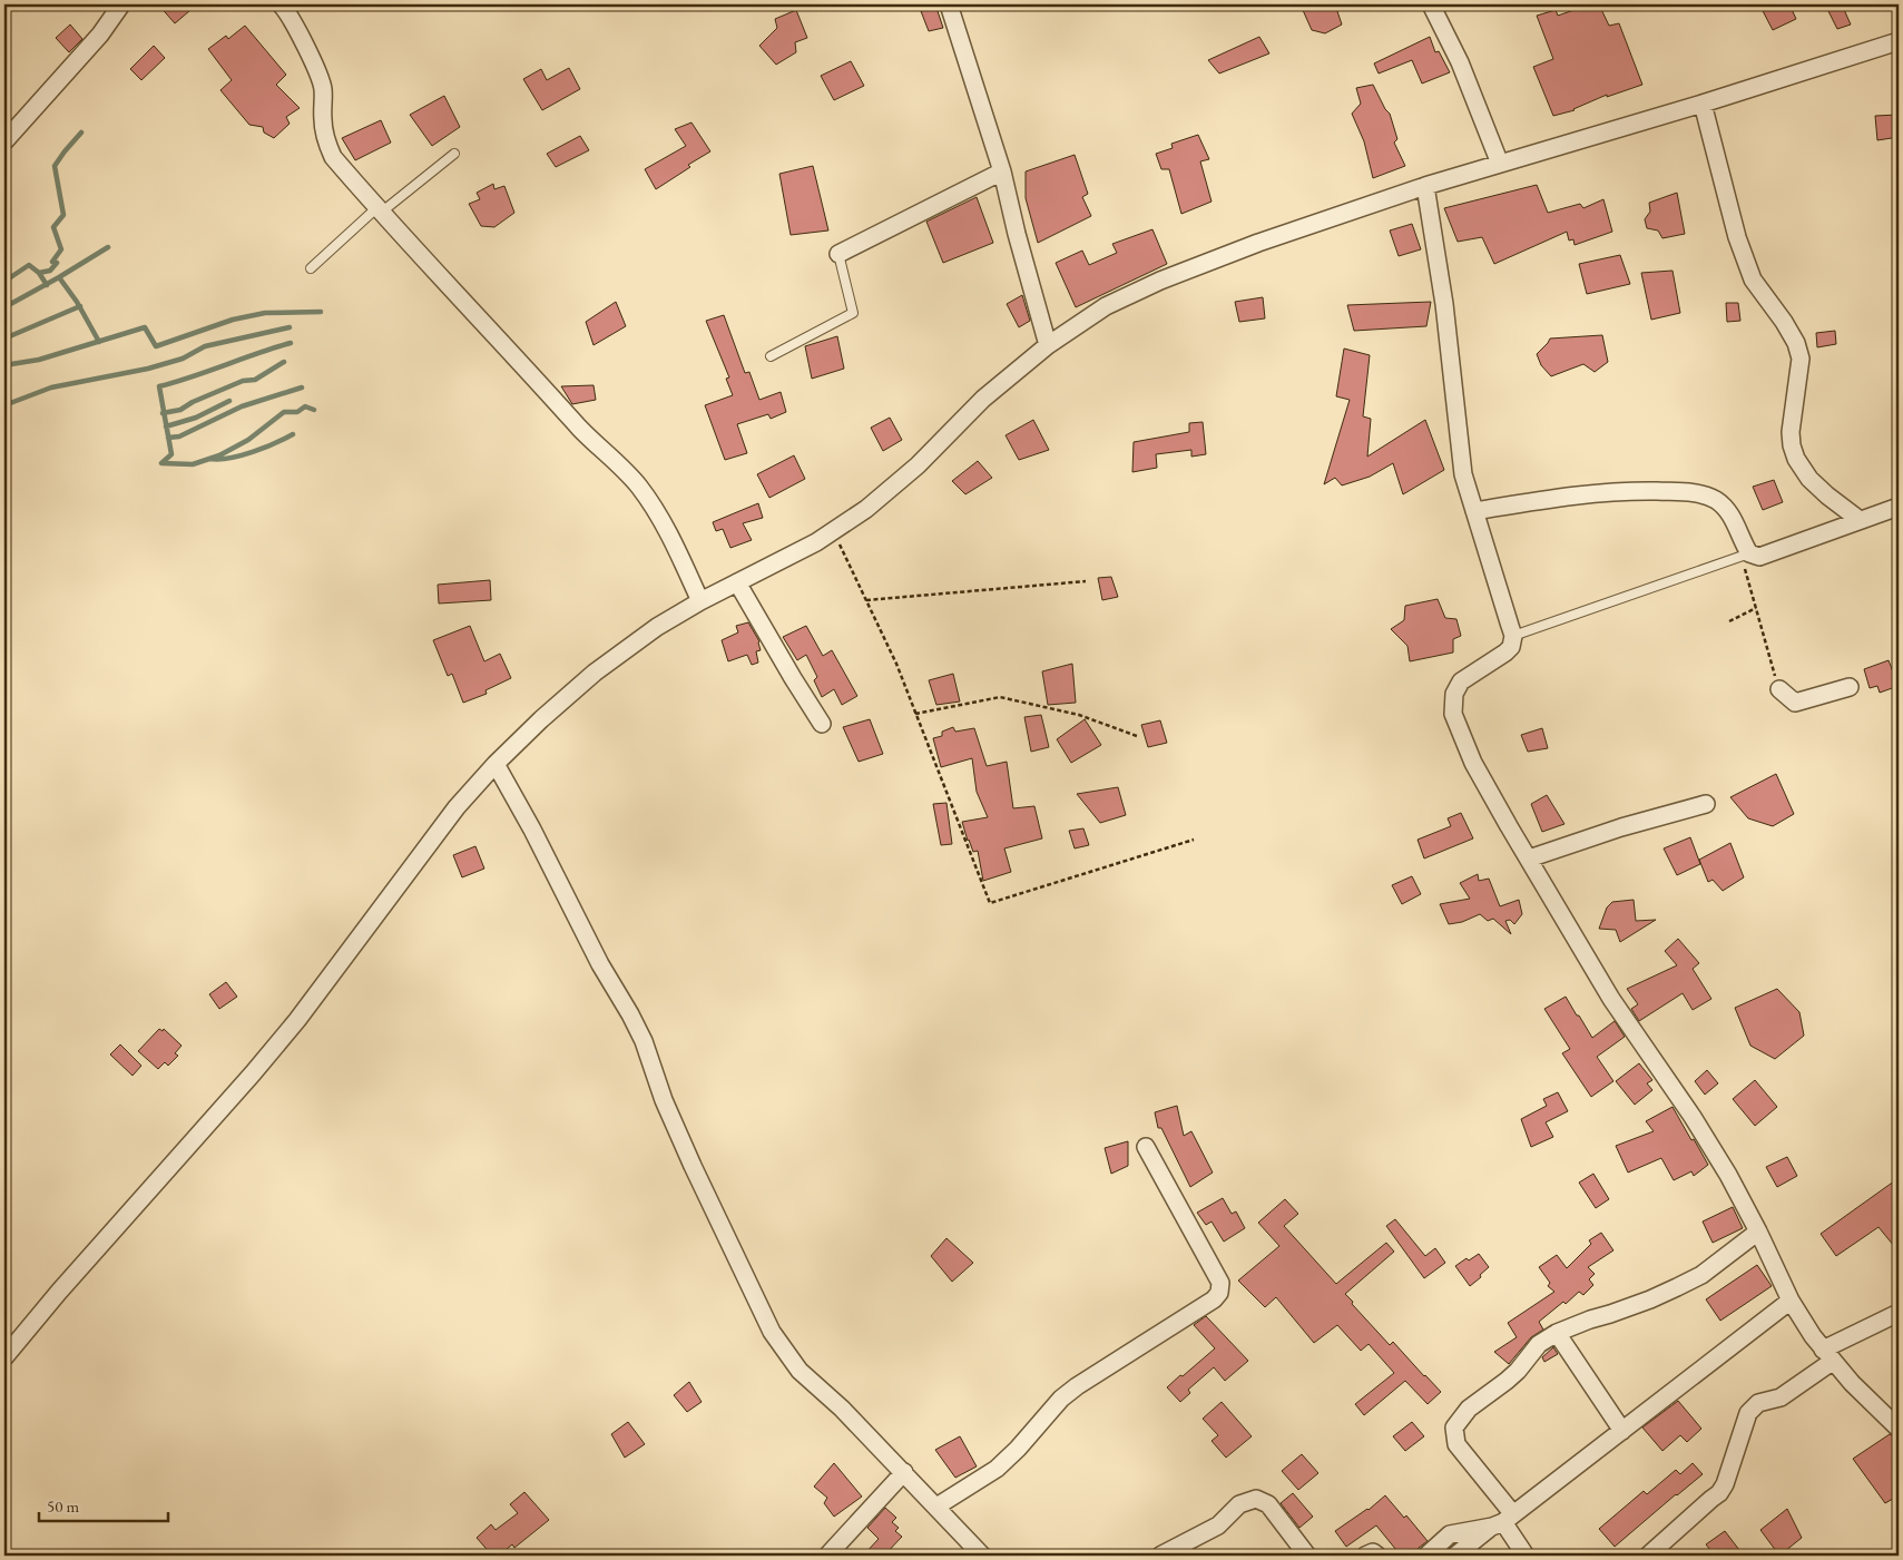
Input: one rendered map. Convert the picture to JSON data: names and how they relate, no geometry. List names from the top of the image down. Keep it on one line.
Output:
{"scale_bar":"50 m"}
